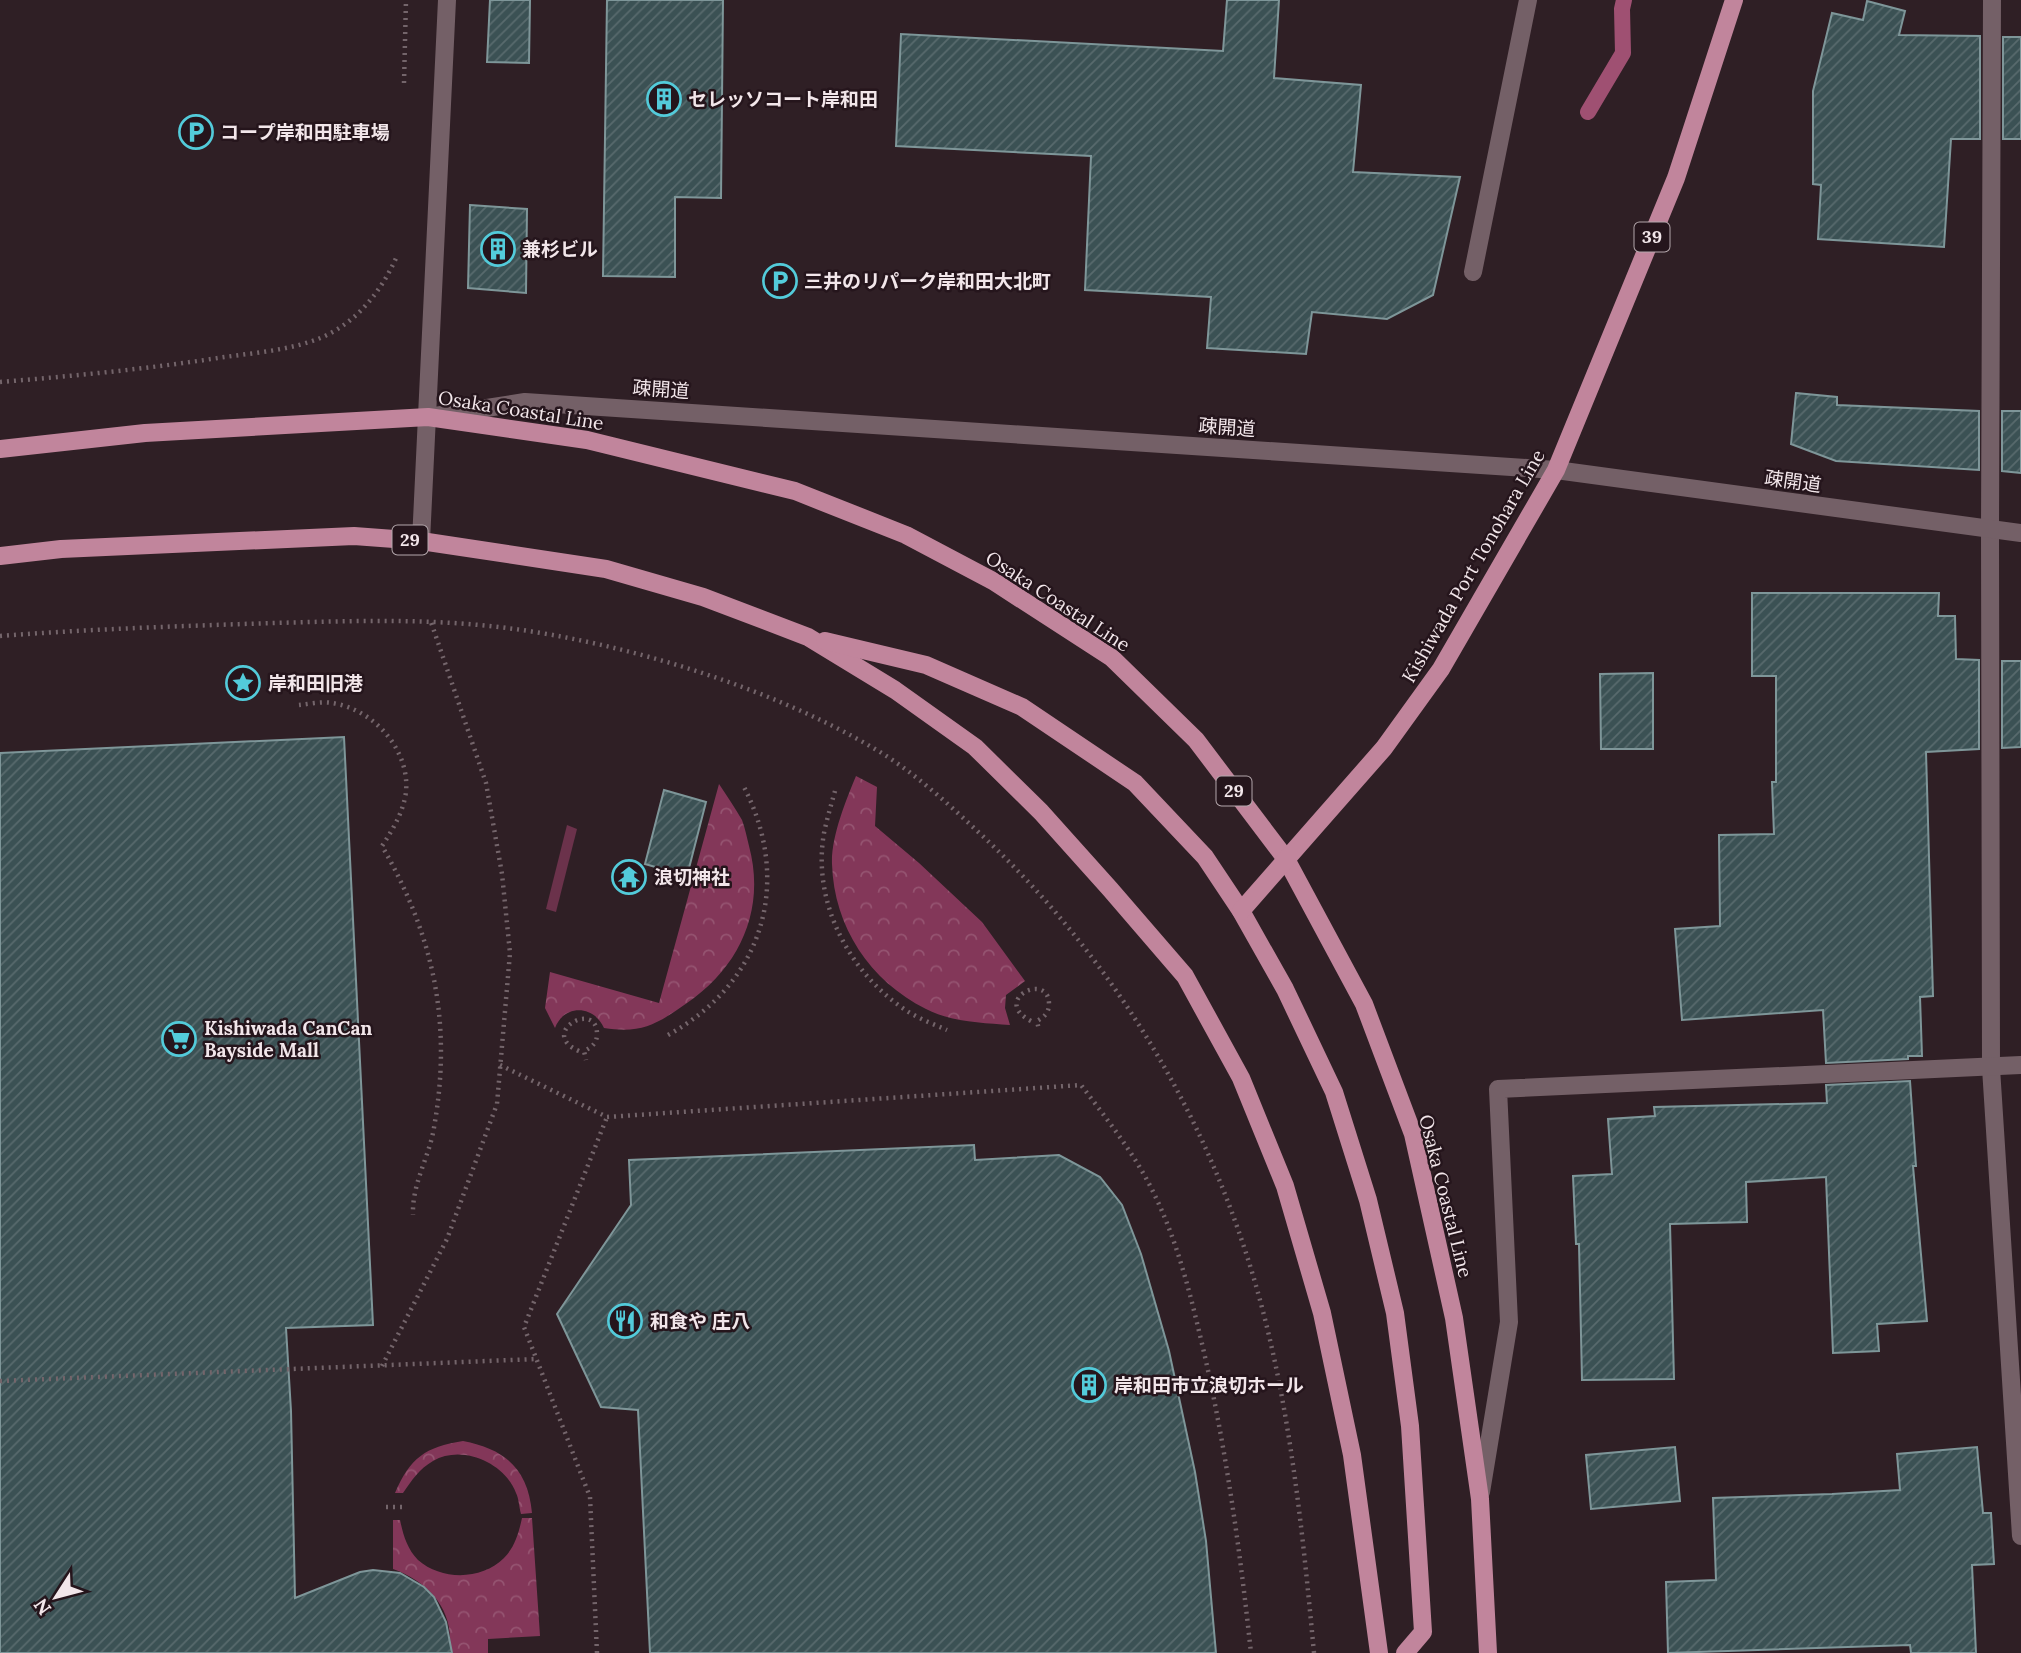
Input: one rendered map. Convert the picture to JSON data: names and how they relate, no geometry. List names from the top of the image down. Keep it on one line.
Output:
{"streets":{"main road":["39","Osaka Coastal Line","29","Kishiwada Port Tonohara Line"],"street":["疎開道"]},"crossings":[["疎開道","Osaka Coastal Line"],["疎開道","Kishiwada Port Tonohara Line"],["Osaka Coastal Line","Kishiwada Port Tonohara Line"]],"places":{"building":["セレッソコート岸和田","兼杉ビル","岸和田市立浪切ホール"],"parking":["コープ岸和田駐車場","三井のリパーク岸和田大北町"],"place":["岸和田旧港"],"temple":["浪切神社"],"supermarket":["Kishiwada CanCan Bayside Mall"],"restaurant":["和食や 庄八"]},"north":"bottom left"}
